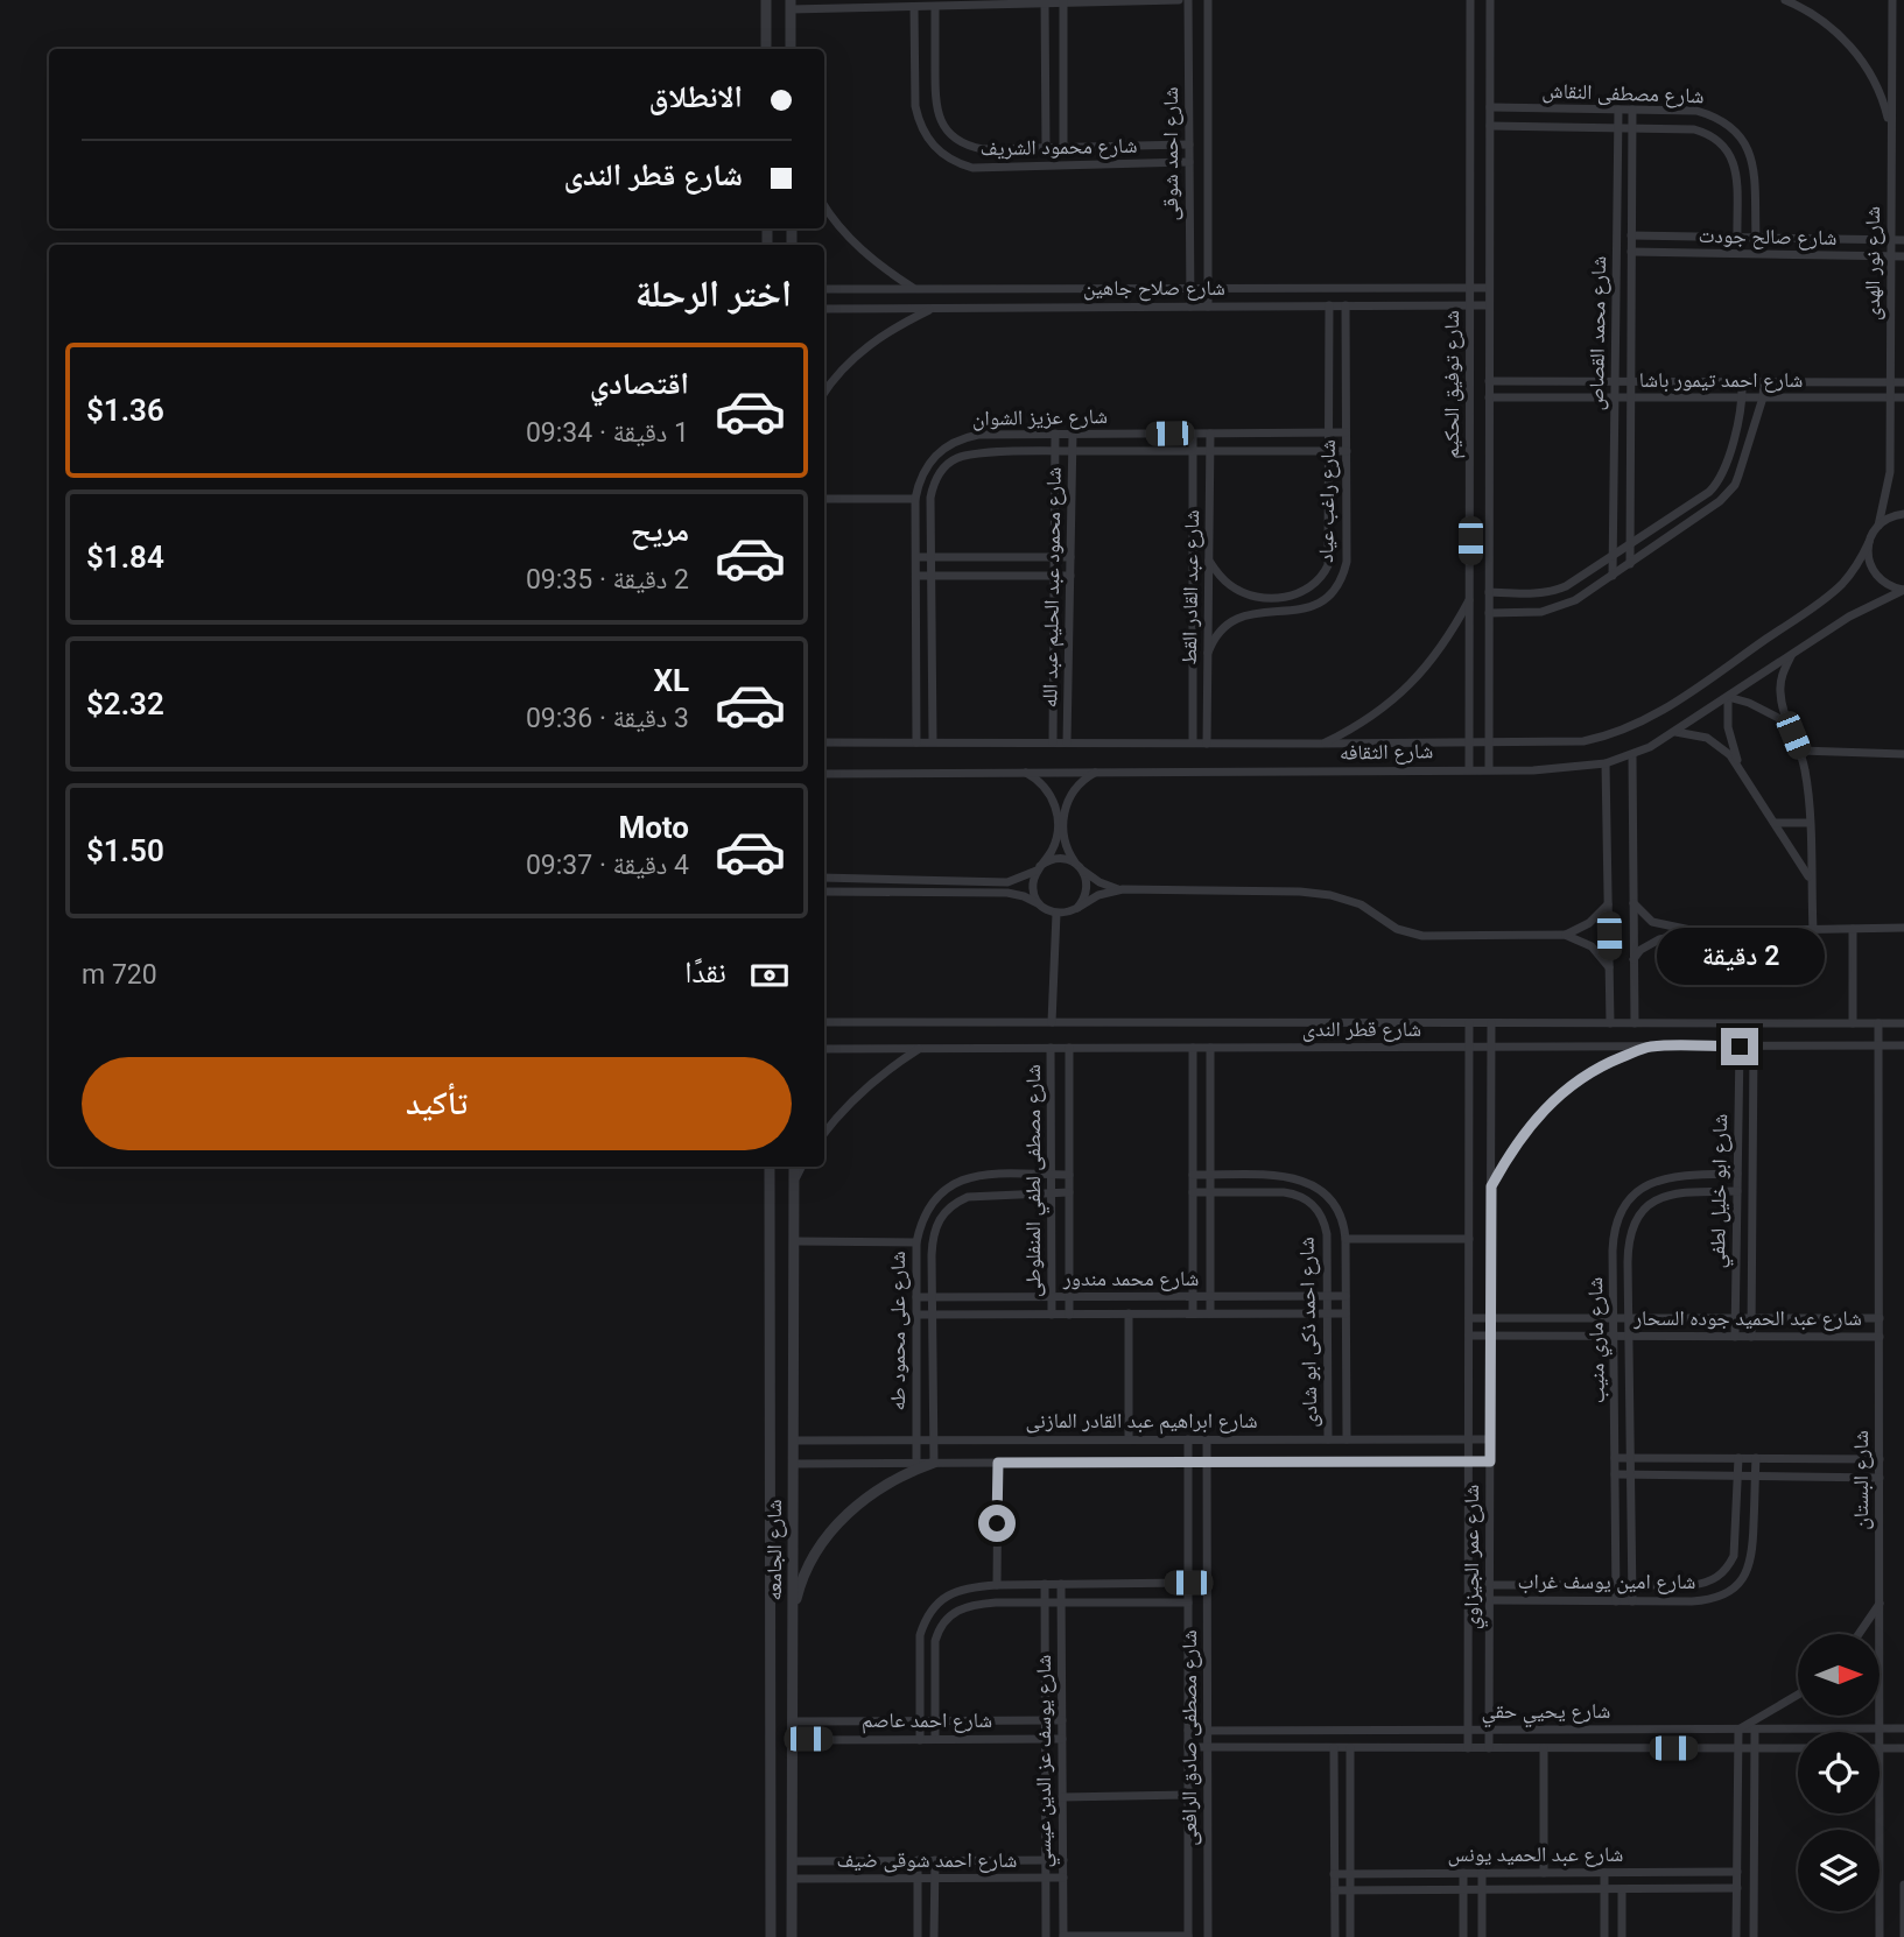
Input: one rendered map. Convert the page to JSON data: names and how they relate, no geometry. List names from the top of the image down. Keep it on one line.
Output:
{"streets":{"street":["شارع مصطفى النقاش","شارع محمود الشريف","شارع احمد شوقى","شارع صالح جودت","شارع نور الهدى","شارع صلاح جاهين","شارع محمد القصاص","شارع احمد تيمور باشا","شارع توفيق الحكيم","شارع عزيز الشوان","شارع راغب عياد","شارع محمود عبد الحليم عبد الله","شارع عبد القادر القط","شارع الثقافه","شارع قطر الندى","شارع مصطفى لطفي المنفلوطى","شارع ابو خليل لطفي","شارع محمد مندور","شارع عبد الحميد جوده السحار","شارع على محمود طه","شارع احمد ذكى ابو شادى","شارع ماري منيب","شارع ابراهيم عبد القادر المازنى","شارع البستان","شارع الجامعه","شارع عمر الجيزاوي","شارع امين يوسف غراب","شارع يحيي حقي","شارع احمد عاصم","شارع مصطفى صادق الرافعى","شارع يوسف عز الدين عيسي","شارع عبد الحميد يونس","شارع احمد شوقى ضيف"]},"crossings":[["شارع مصطفى النقاش","شارع محمد القصاص"],["شارع مصطفى النقاش","شارع توفيق الحكيم"],["شارع محمود الشريف","شارع احمد شوقى"],["شارع احمد شوقى","شارع صلاح جاهين"],["شارع صالح جودت","شارع نور الهدى"],["شارع صالح جودت","شارع محمد القصاص"],["شارع نور الهدى","شارع احمد تيمور باشا"],["شارع نور الهدى","شارع الثقافه"],["شارع صلاح جاهين","شارع توفيق الحكيم"],["شارع صلاح جاهين","شارع راغب عياد"],["شارع محمد القصاص","شارع احمد تيمور باشا"],["شارع احمد تيمور باشا","شارع توفيق الحكيم"],["شارع توفيق الحكيم","شارع الثقافه"],["شارع عزيز الشوان","شارع راغب عياد"],["شارع عزيز الشوان","شارع محمود عبد الحليم عبد الله"],["شارع عزيز الشوان","شارع عبد القادر القط"],["شارع عزيز الشوان","شارع الثقافه"],["شارع راغب عياد","شارع عبد القادر القط"],["شارع محمود عبد الحليم عبد الله","شارع الثقافه"],["شارع عبد القادر القط","شارع الثقافه"],["شارع قطر الندى","شارع مصطفى لطفي المنفلوطى"],["شارع قطر الندى","شارع ابو خليل لطفي"],["شارع قطر الندى","شارع البستان"],["شارع قطر الندى","شارع عمر الجيزاوي"],["شارع مصطفى لطفي المنفلوطى","شارع محمد مندور"],["شارع مصطفى لطفي المنفلوطى","شارع على محمود طه"],["شارع ابو خليل لطفي","شارع عبد الحميد جوده السحار"],["شارع ابو خليل لطفي","شارع ماري منيب"],["شارع محمد مندور","شارع على محمود طه"],["شارع محمد مندور","شارع احمد ذكى ابو شادى"],["شارع عبد الحميد جوده السحار","شارع ماري منيب"],["شارع عبد الحميد جوده السحار","شارع البستان"],["شارع عبد الحميد جوده السحار","شارع عمر الجيزاوي"],["شارع على محمود طه","شارع ابراهيم عبد القادر المازنى"],["شارع احمد ذكى ابو شادى","شارع ابراهيم عبد القادر المازنى"],["شارع ماري منيب","شارع امين يوسف غراب"],["شارع ابراهيم عبد القادر المازنى","شارع الجامعه"],["شارع ابراهيم عبد القادر المازنى","شارع عمر الجيزاوي"],["شارع ابراهيم عبد القادر المازنى","شارع مصطفى صادق الرافعى"],["شارع البستان","شارع يحيي حقي"],["شارع الجامعه","شارع احمد عاصم"],["شارع الجامعه","شارع احمد شوقى ضيف"],["شارع عمر الجيزاوي","شارع امين يوسف غراب"],["شارع عمر الجيزاوي","شارع يحيي حقي"],["شارع يحيي حقي","شارع مصطفى صادق الرافعى"],["شارع احمد عاصم","شارع يوسف عز الدين عيسي"],["شارع يوسف عز الدين عيسي","شارع احمد شوقى ضيف"]],"north":"right","page":{"banner":["الانطلاق","شارع قطر الندى"],"heading":"اختر الرحلة","list":[{"name":"اقتصادي","note":"1 دقيقة · 09:34","value":"$1.36"},{"name":"مريح","note":"2 دقيقة · 09:35","value":"$1.84"},{"name":"XL","note":"3 دقيقة · 09:36","value":"$2.32"},{"name":"Moto","note":"4 دقيقة · 09:37","value":"$1.50"}],"bubble":"2 دقيقة","pay":["نقدًا","720 m"],"buttons":"تأكيد"}}
